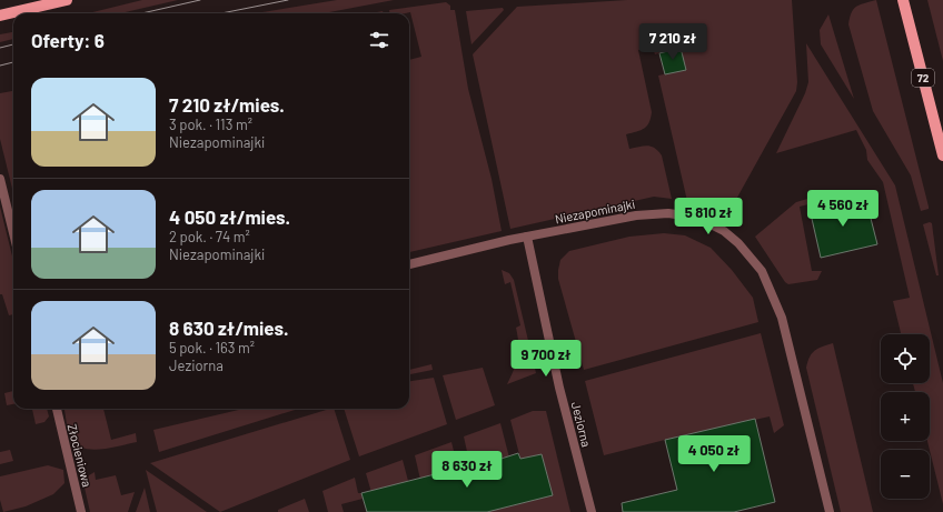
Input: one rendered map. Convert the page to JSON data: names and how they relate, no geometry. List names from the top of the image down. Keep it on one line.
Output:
{"streets":{"main road":["72"],"street":["Niezapominajki","Jeziorna","Złocieniowa"]},"crossings":[["Niezapominajki","Jeziorna"]],"page":{"heading":"Oferty: 6","price":["7 210 zł","4 560 zł","5 810 zł","9 700 zł","4 050 zł","8 630 zł"],"list":[{"name":"7 210 zł/mies.","note":"3 pok. · 113 m² · Niezapominajki"},{"name":"4 050 zł/mies.","note":"2 pok. · 74 m² · Niezapominajki"},{"name":"8 630 zł/mies.","note":"5 pok. · 163 m² · Jeziorna"}],"map_buttons":["+","−"]}}
